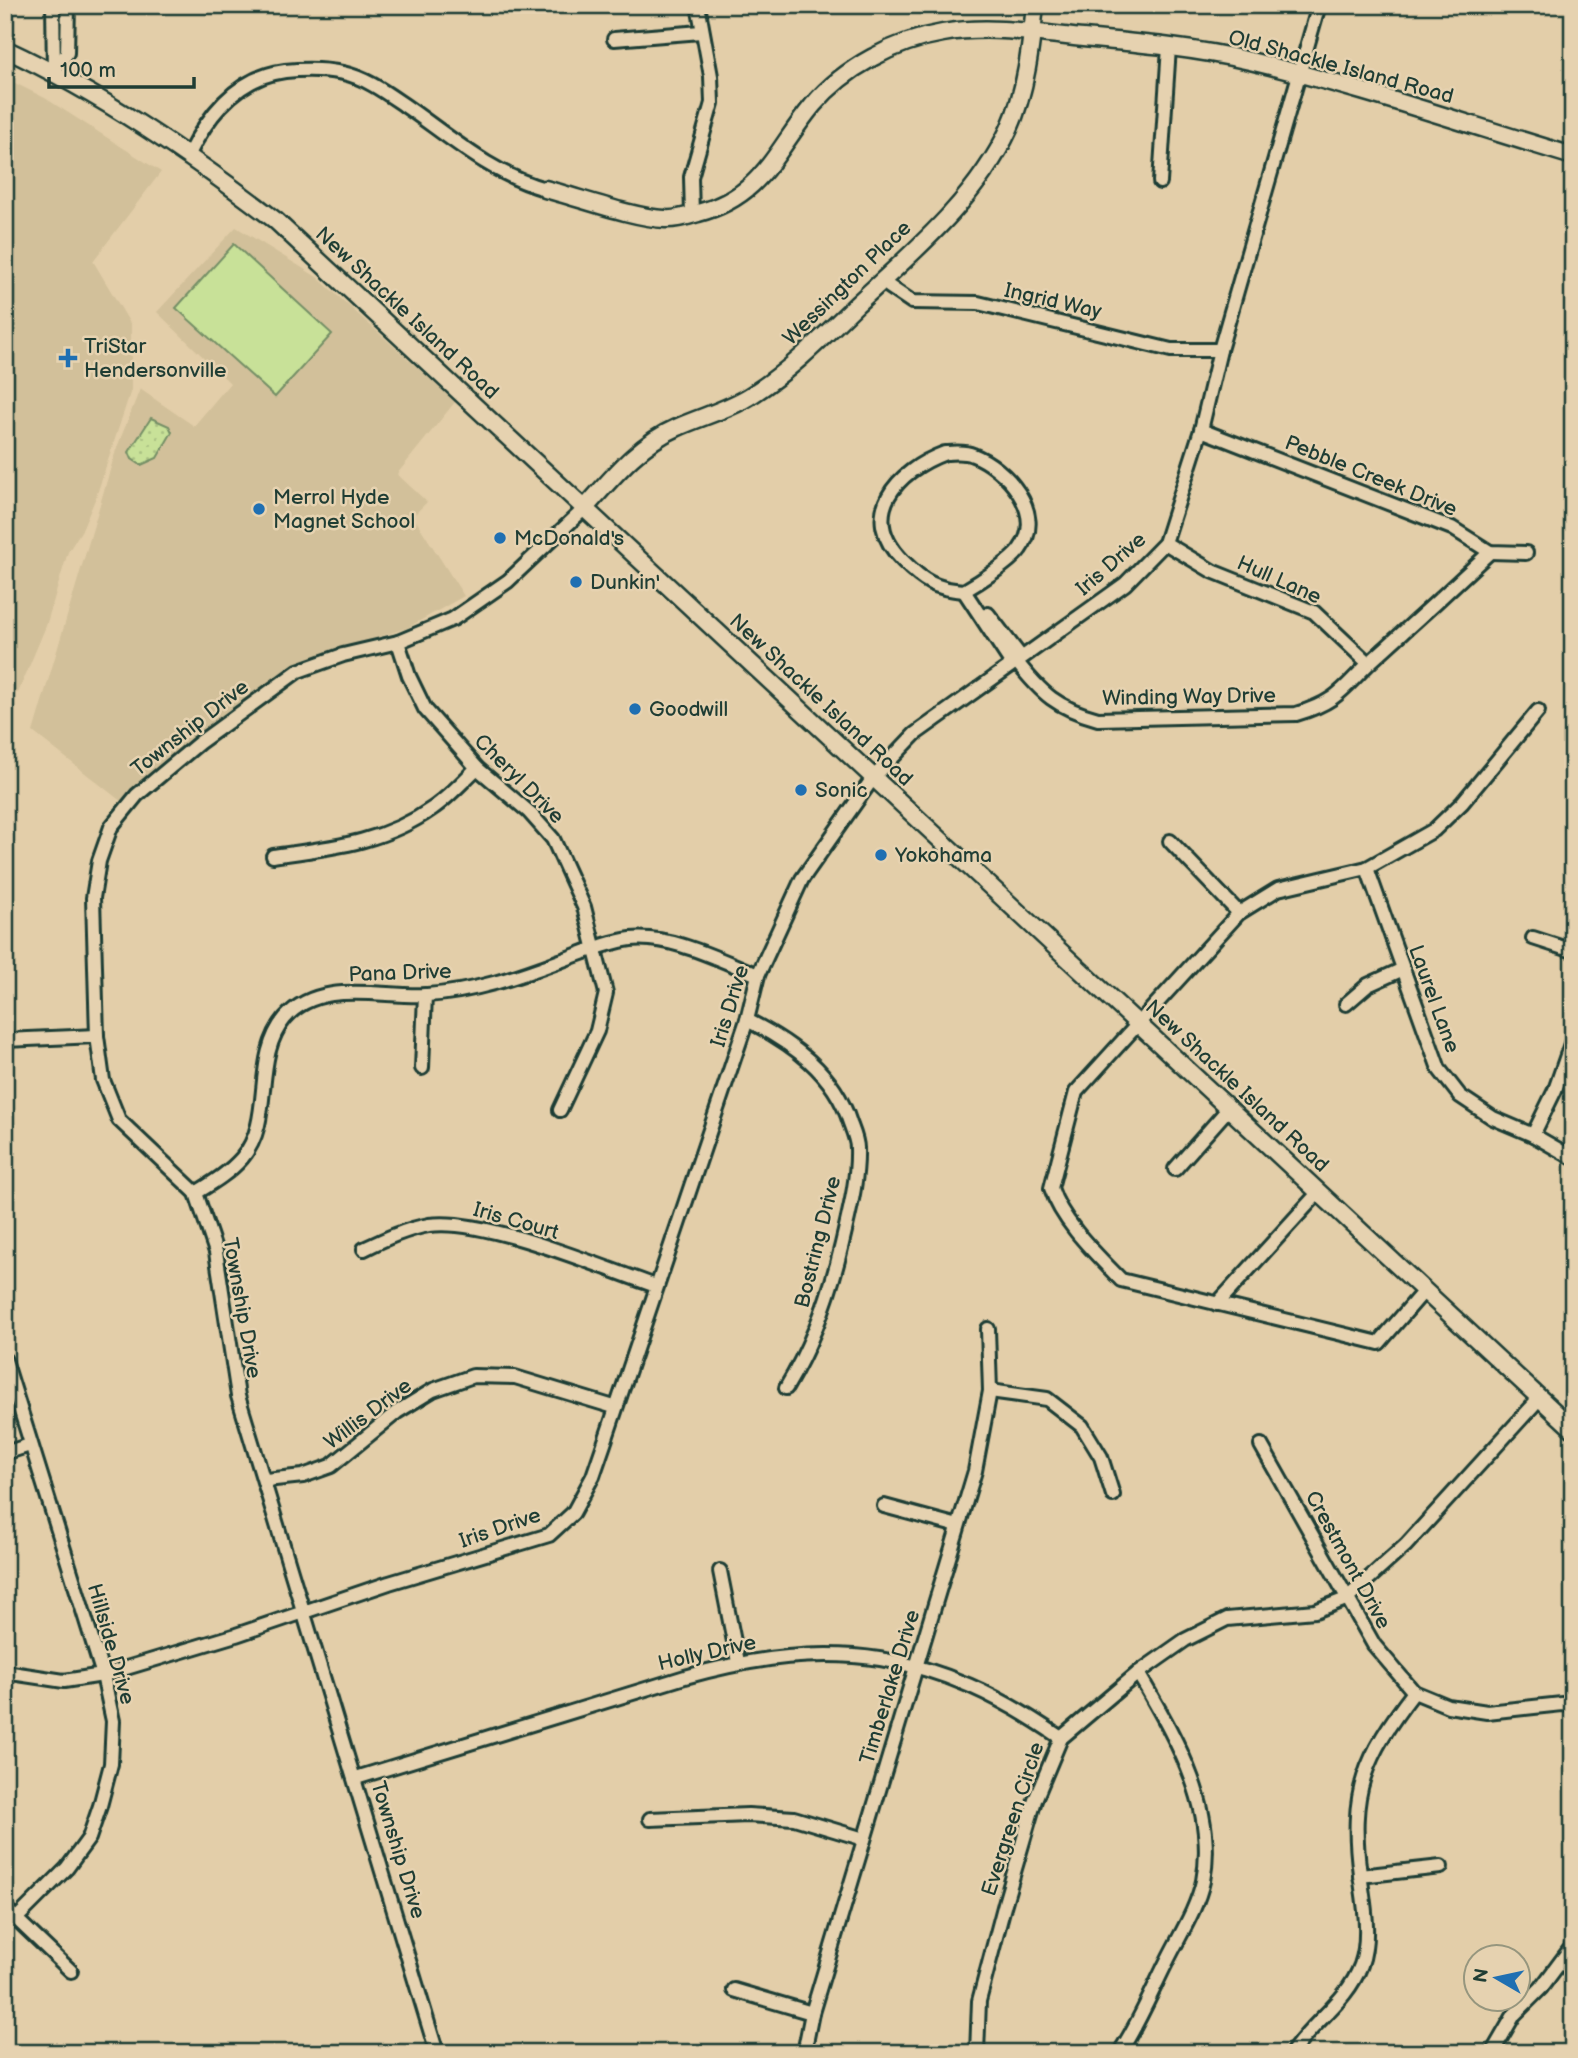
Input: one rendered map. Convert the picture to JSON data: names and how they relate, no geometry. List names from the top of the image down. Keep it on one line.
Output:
{"streets":{"main road":["Old Shackle Island Road","Wessington Place","New Shackle Island Road"],"street":["Ingrid Way","Pebble Creek Drive","Iris Drive","Hull Lane","Winding Way Drive","Township Drive","Cheryl Drive","Pana Drive","Laurel Lane","Iris Court","Bostring Drive","Willis Drive","Crestmont Drive","Hillside Drive","Holly Drive","Timberlake Drive","Evergreen Circle"]},"crossings":[["Old Shackle Island Road","Wessington Place"],["Old Shackle Island Road","New Shackle Island Road"],["Old Shackle Island Road","Iris Drive"],["Wessington Place","Ingrid Way"],["Wessington Place","New Shackle Island Road"],["Wessington Place","Township Drive"],["Ingrid Way","Iris Drive"],["New Shackle Island Road","Iris Drive"],["New Shackle Island Road","Township Drive"],["New Shackle Island Road","Evergreen Circle"],["Pebble Creek Drive","Iris Drive"],["Pebble Creek Drive","Winding Way Drive"],["Iris Drive","Hull Lane"],["Iris Drive","Winding Way Drive"],["Iris Drive","Township Drive"],["Iris Drive","Pana Drive"],["Iris Drive","Iris Court"],["Iris Drive","Bostring Drive"],["Iris Drive","Willis Drive"],["Iris Drive","Hillside Drive"],["Hull Lane","Winding Way Drive"],["Township Drive","Cheryl Drive"],["Township Drive","Pana Drive"],["Township Drive","Willis Drive"],["Township Drive","Holly Drive"],["Cheryl Drive","Pana Drive"],["Crestmont Drive","Evergreen Circle"],["Holly Drive","Timberlake Drive"],["Holly Drive","Evergreen Circle"]],"places":{"health":["TriStar Hendersonville"],"other":["Merrol Hyde Magnet School","McDonald's","Dunkin'","Goodwill","Sonic","Yokohama"]},"scale_bar":"100 m","north":"left"}
